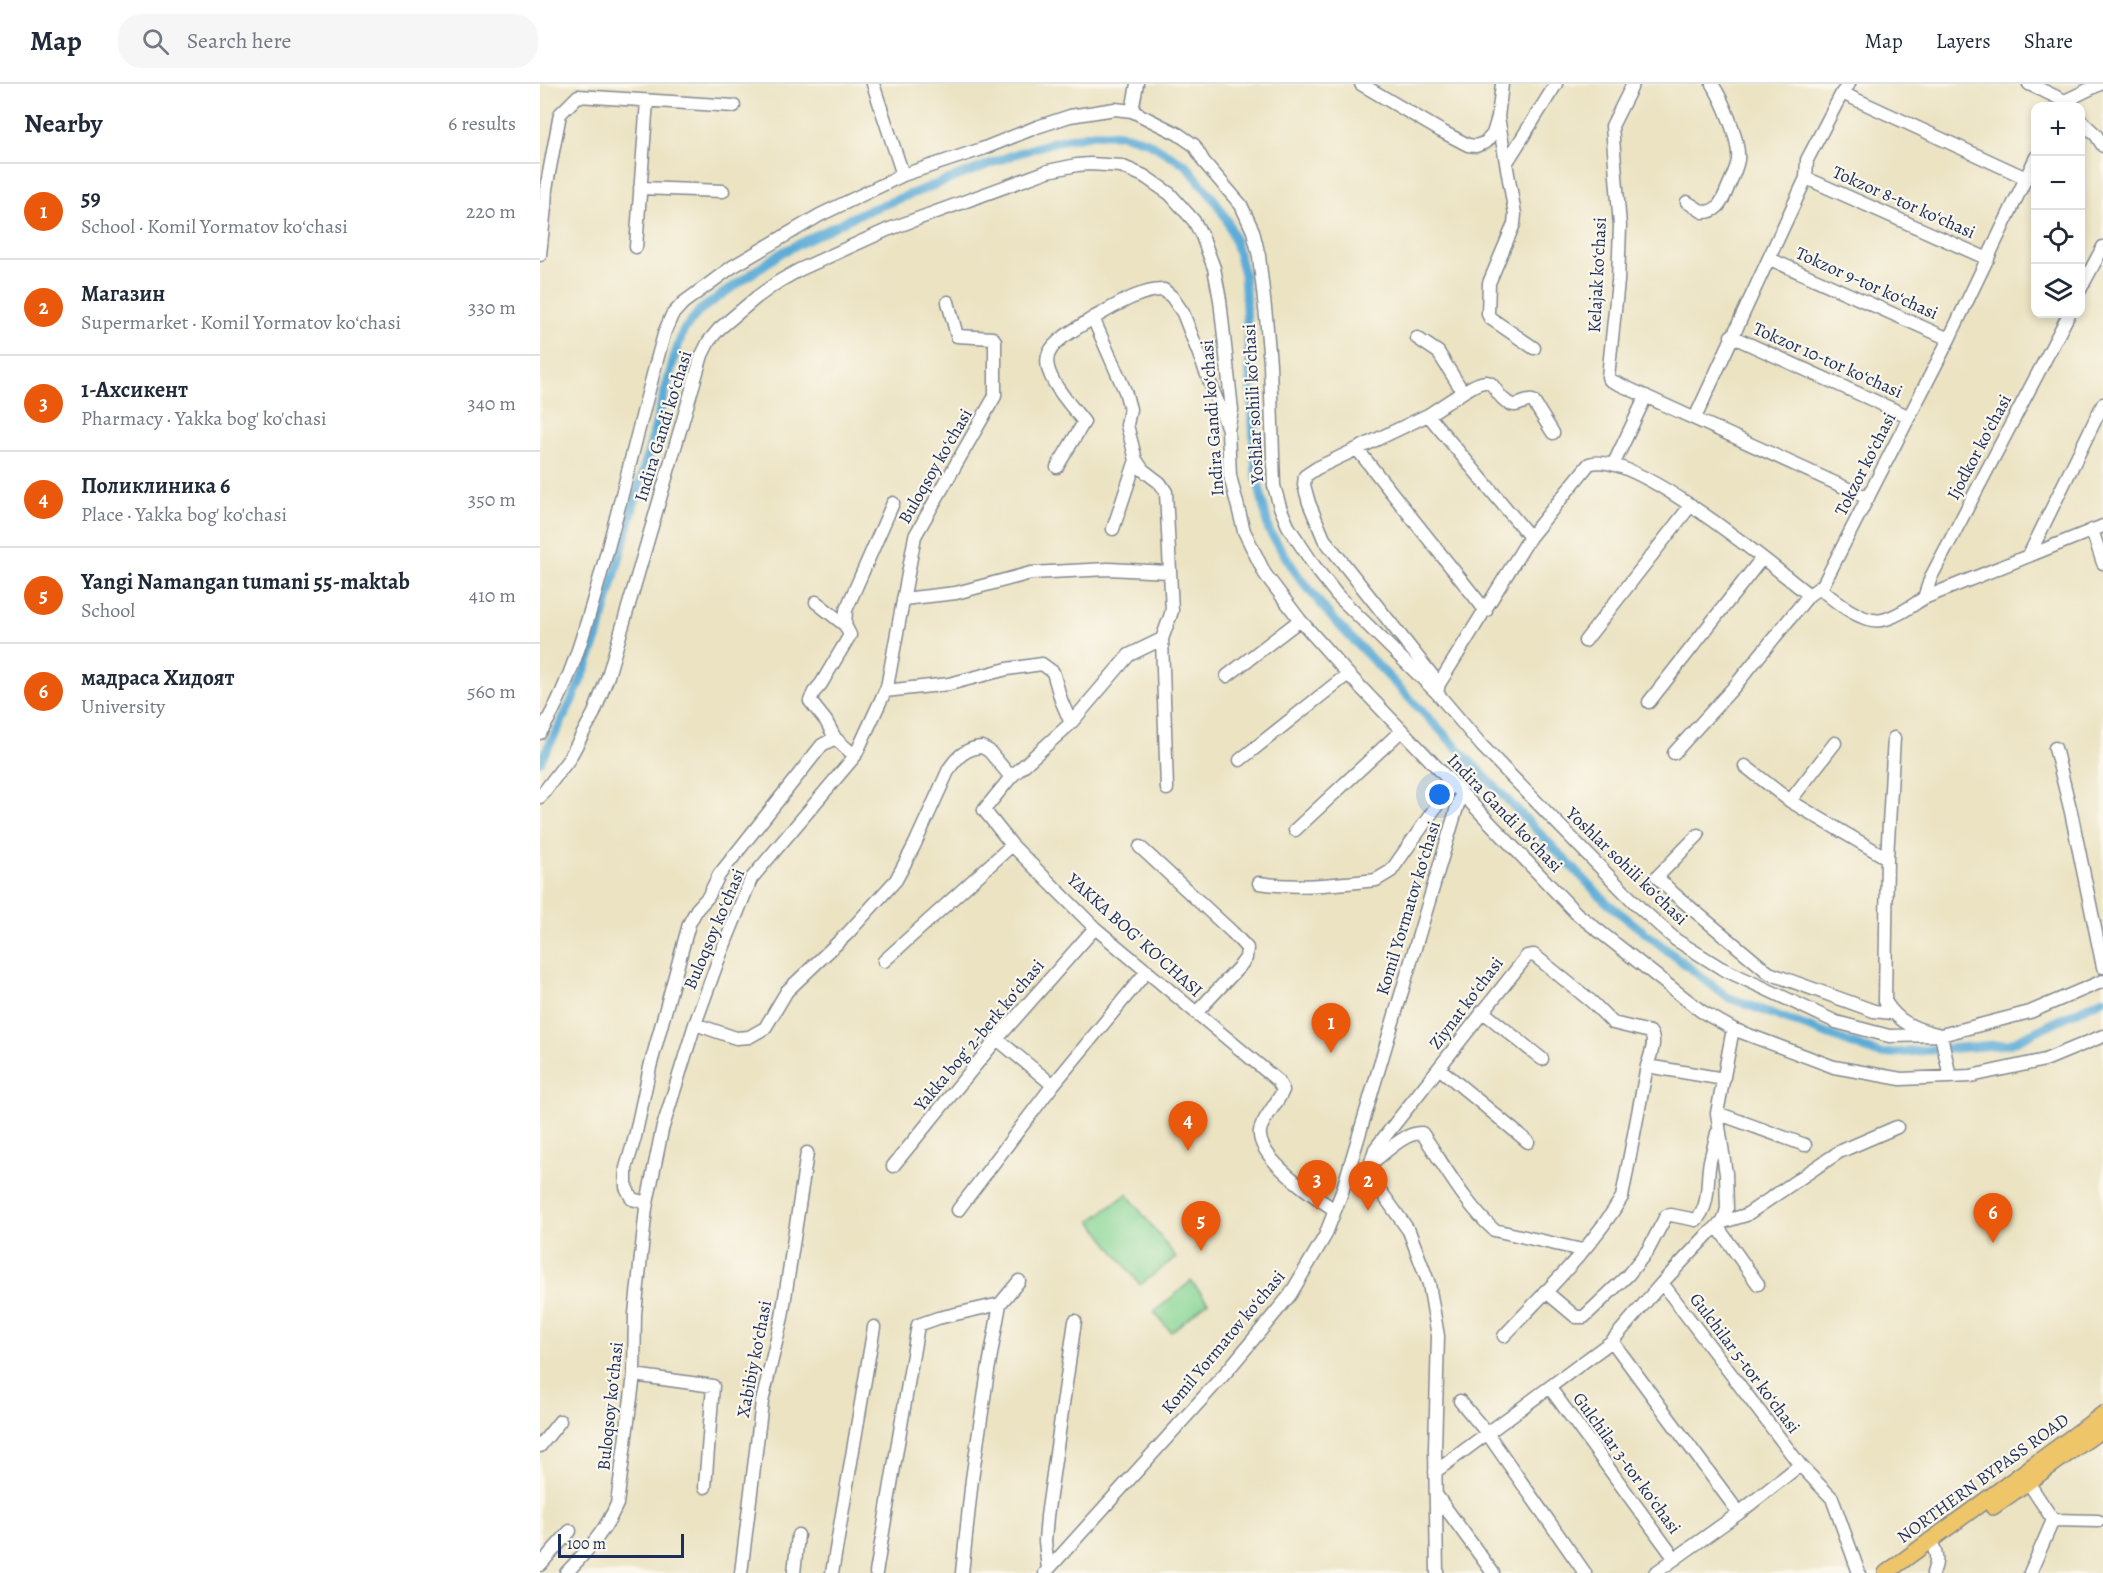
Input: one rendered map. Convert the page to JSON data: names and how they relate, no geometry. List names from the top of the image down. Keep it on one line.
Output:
{"streets":{"main road":["NORTHERN BYPASS ROAD"],"street":["Tokzor 8-tor koʻchasi","Kelajak koʻchasi","Tokzor 9-tor koʻchasi","Tokzor 10-tor koʻchasi","Yoshlar sohili koʻchasi","Indira Gandi koʻchasi","Ijodkor koʻchasi","Tokzor koʻchasi","Buloqsoy koʻchasi","Komil Yormatov koʻchasi","YAKKA BOG' KO'CHASI","Ziynat koʻchasi","Yakka bogʻ 2-berk koʻchasi","Xabibiy koʻchasi","Gulchilar 5-tor koʻchasi","Gulchilar 3-tor koʻchasi"]},"crossings":[["Tokzor 8-tor koʻchasi","Tokzor koʻchasi"],["Kelajak koʻchasi","Tokzor koʻchasi"],["Tokzor 9-tor koʻchasi","Tokzor koʻchasi"],["Tokzor 10-tor koʻchasi","Tokzor koʻchasi"],["Indira Gandi koʻchasi","Komil Yormatov koʻchasi"],["Komil Yormatov koʻchasi","YAKKA BOG' KO'CHASI"],["Komil Yormatov koʻchasi","Ziynat koʻchasi"],["YAKKA BOG' KO'CHASI","Yakka bogʻ 2-berk koʻchasi"]],"scale_bar":"100 m","page":{"header":"Map","search":"Search here","nav":["Map","Layers","Share"],"heading":["Nearby","6 results"],"map_buttons":["+","−"],"list":[{"mark":"1","name":"59","note":"School · Komil Yormatov koʻchasi","value":"220 m"},{"mark":"2","name":"Магазин","note":"Supermarket · Komil Yormatov koʻchasi","value":"330 m"},{"mark":"3","name":"1-Ахсикент","note":"Pharmacy · Yakka bog' ko'chasi","value":"340 m"},{"mark":"4","name":"Поликлиника 6","note":"Place · Yakka bog' ko'chasi","value":"350 m"},{"mark":"5","name":"Yangi Namangan tumani 55-maktab","note":"School","value":"410 m"},{"mark":"6","name":"мадраса Хидоят","note":"University","value":"560 m"}],"pins":["1","4","3","2","6","5"],"scale":"100 m"}}
